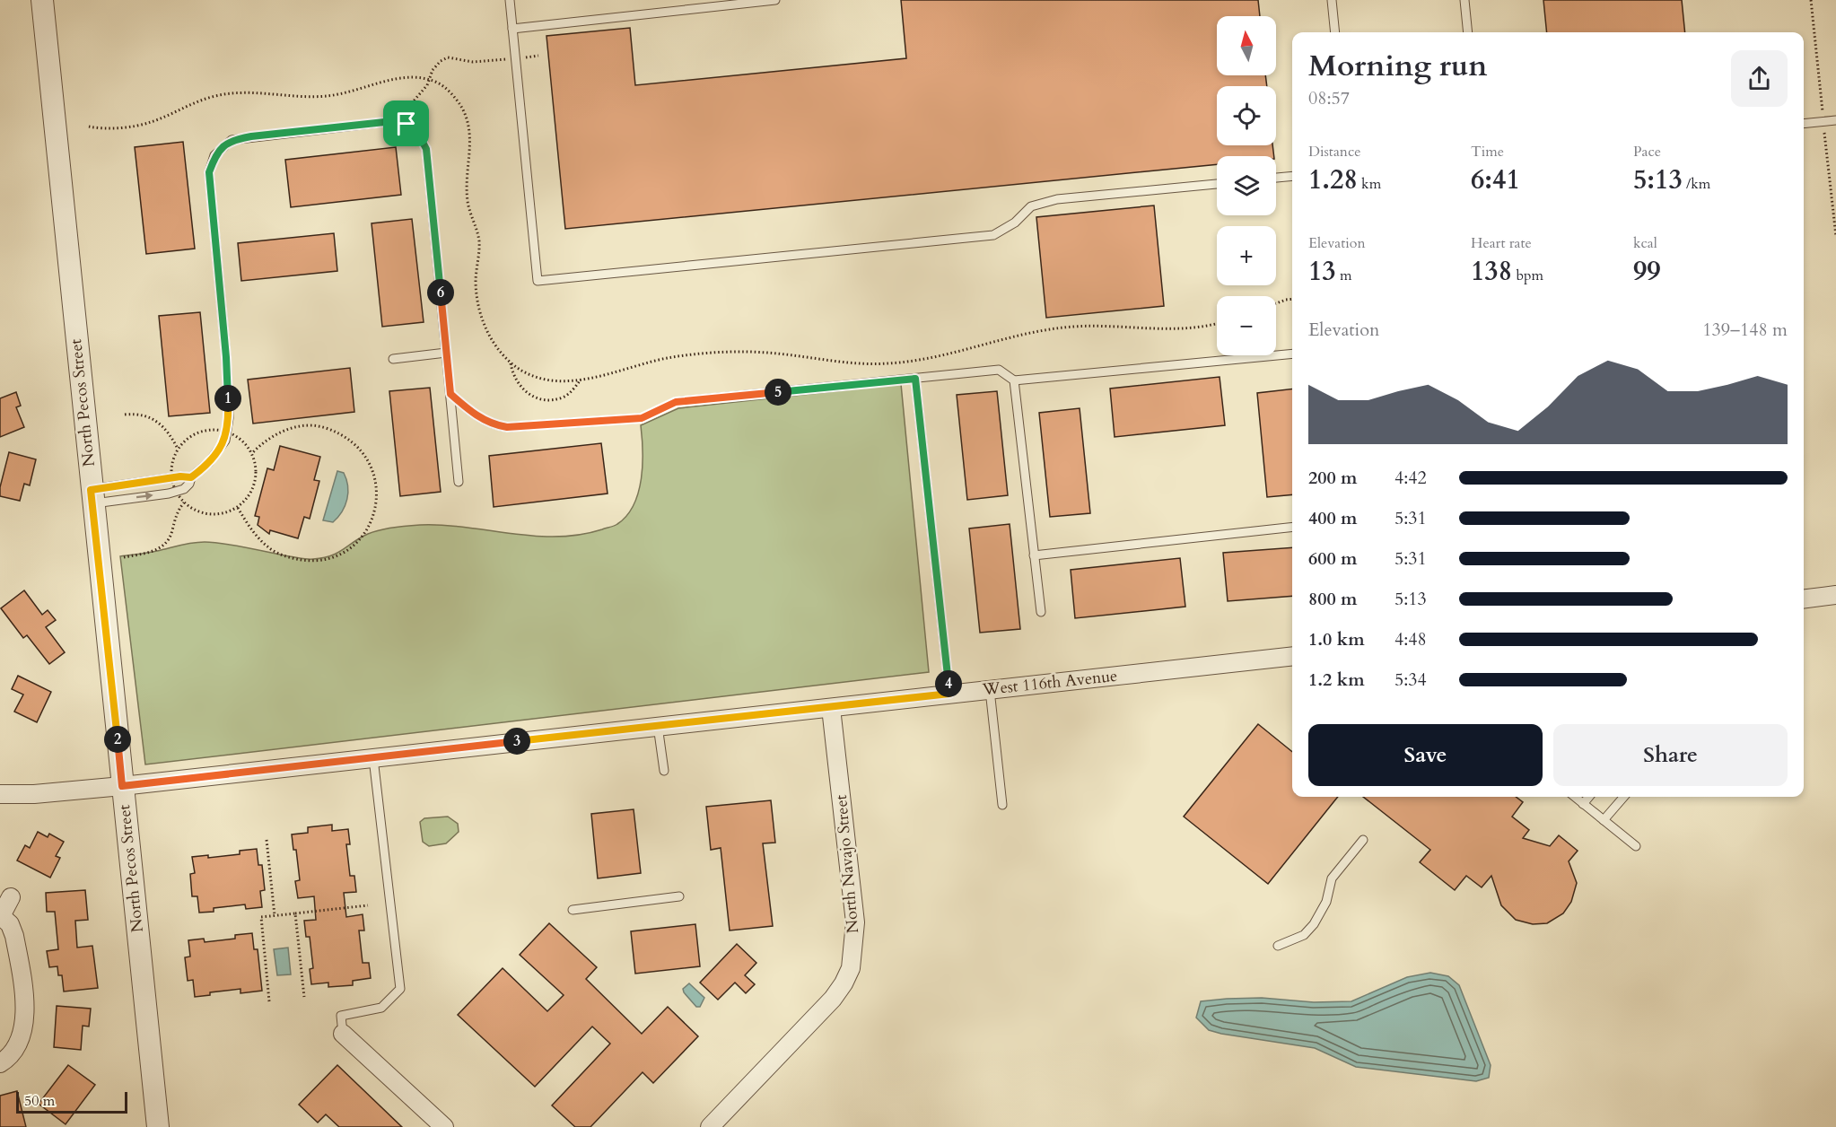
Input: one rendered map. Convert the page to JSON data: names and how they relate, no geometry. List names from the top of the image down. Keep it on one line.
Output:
{"streets":{"street":["North Pecos Street","West 116th Avenue","North Navajo Street"]},"crossings":[["North Pecos Street","West 116th Avenue"],["West 116th Avenue","North Navajo Street"]],"scale_bar":"50 m","north":"top","page":{"map_buttons":["+","−"],"heading":["Morning run","08:57"],"stats":[["Distance","1.28 km"],["Time","6:41"],["Pace","5:13 /km"],["Elevation","13 m"],["Heart rate","138 bpm"],["kcal","99"]],"pins":["6","5","1","4","2","3"],"chart":["Elevation","139–148 m"],"list":[{"name":"200 m","note":"4:42"},{"name":"400 m","note":"5:31"},{"name":"600 m","note":"5:31"},{"name":"800 m","note":"5:13"},{"name":"1.0 km","note":"4:48"},{"name":"1.2 km","note":"5:34"}],"buttons":["Save","Share"],"scale":"50 m"}}
